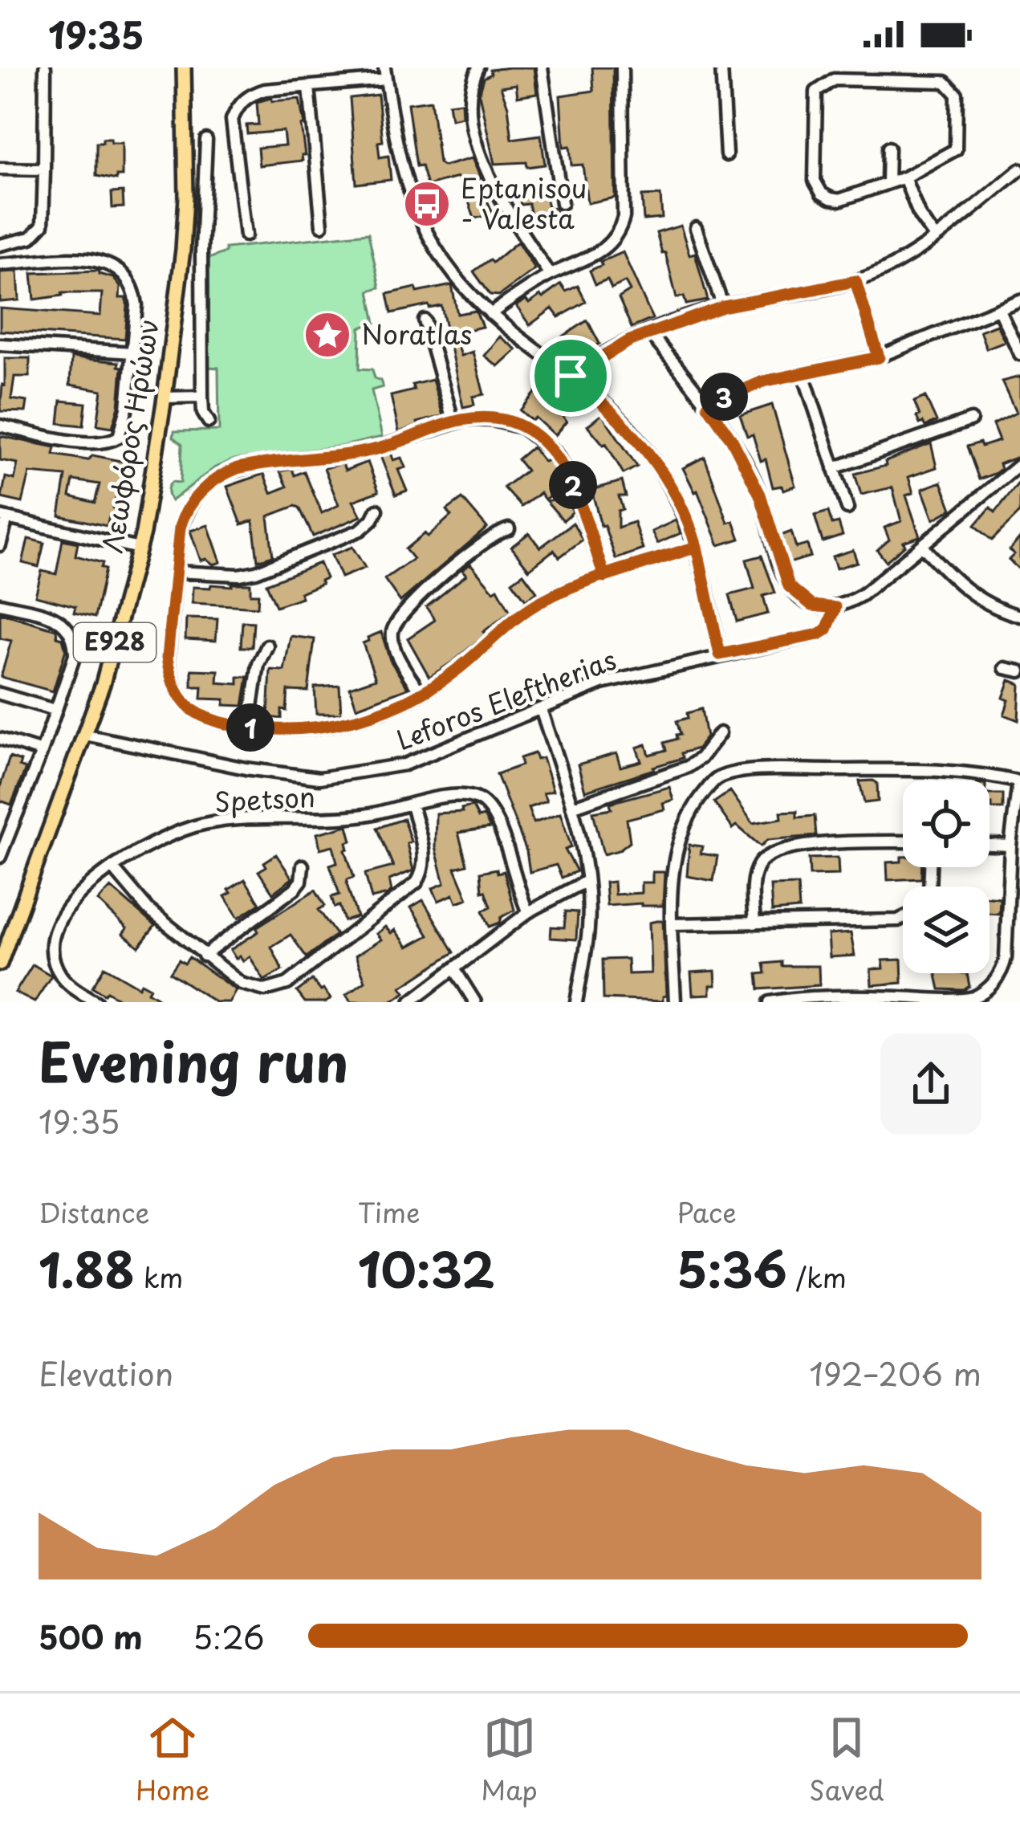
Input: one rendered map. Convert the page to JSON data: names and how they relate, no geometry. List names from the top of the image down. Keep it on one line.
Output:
{"streets":{"main road":["Λεωφόρος Ηρώων","E928"],"street":["Leforos Eleftherias","Spetson"]},"crossings":[["Λεωφόρος Ηρώων","Leforos Eleftherias"]],"places":{"bus stop":["Eptanisou - Valesta"],"place":["Noratlas"]},"page":{"status":"19:35","pins":["3","2","1"],"heading":["Evening run","19:35"],"stats":[["Distance","1.88 km"],["Time","10:32"],["Pace","5:36 /km"]],"chart":["Elevation","192–206 m"],"list":[{"name":"500 m","note":"5:26"}],"tabs":["Home","Map","Saved"]}}
